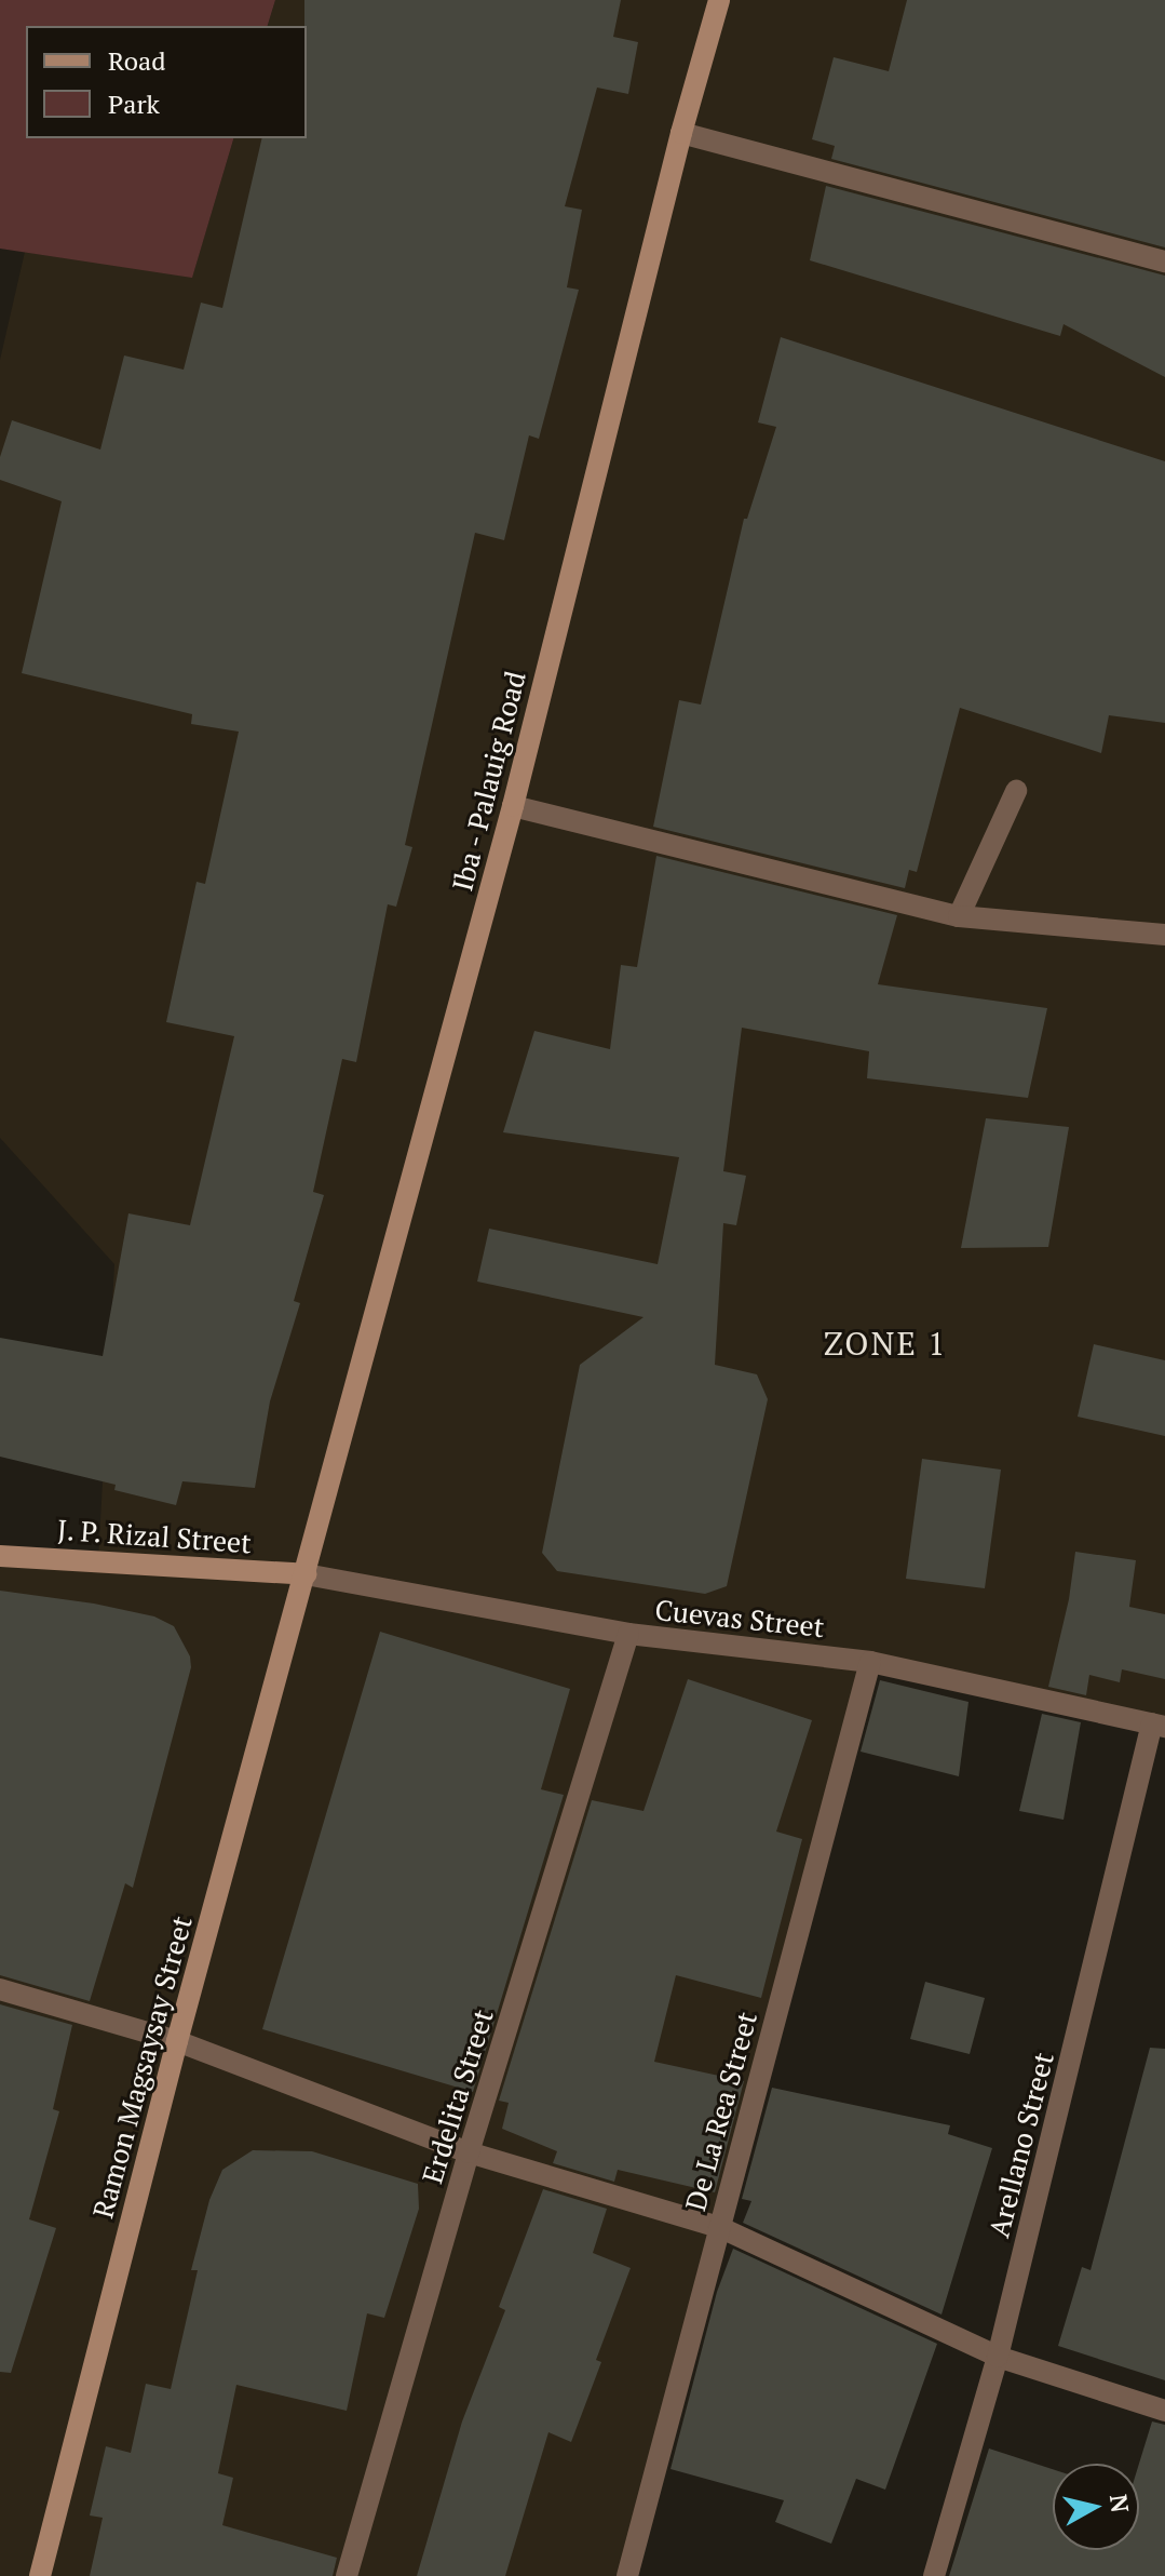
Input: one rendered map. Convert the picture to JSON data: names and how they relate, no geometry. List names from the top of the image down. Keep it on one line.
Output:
{"streets":{"main road":["Iba - Palauig Road","J. P. Rizal Street","Ramon Magsaysay Street"],"street":["Cuevas Street","Erdelita Street","De La Rea Street","Arellano Street"]},"crossings":[["Iba - Palauig Road","J. P. Rizal Street"],["Iba - Palauig Road","Cuevas Street"],["Iba - Palauig Road","Ramon Magsaysay Street"],["J. P. Rizal Street","Cuevas Street"],["J. P. Rizal Street","Ramon Magsaysay Street"],["Cuevas Street","Ramon Magsaysay Street"],["Cuevas Street","Erdelita Street"],["Cuevas Street","De La Rea Street"],["Cuevas Street","Arellano Street"]],"districts":["ZONE 1"],"legend":["Road","Park"],"north":"right"}
